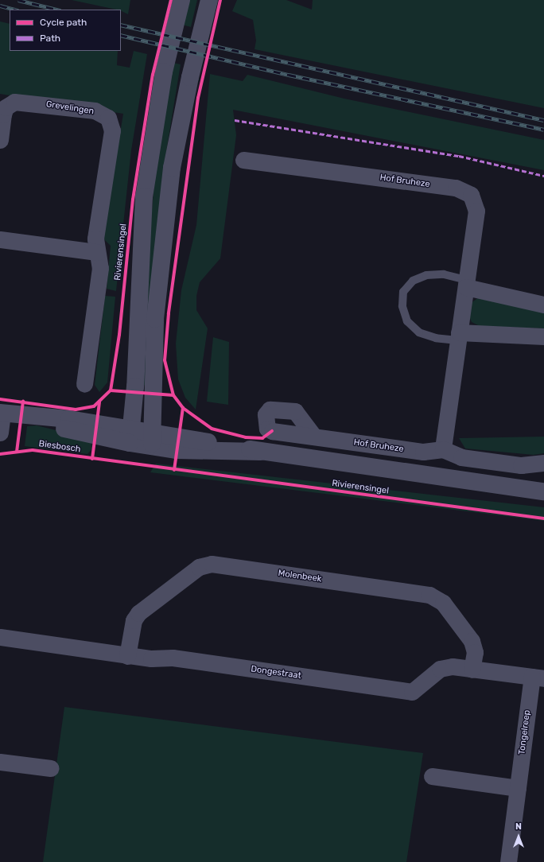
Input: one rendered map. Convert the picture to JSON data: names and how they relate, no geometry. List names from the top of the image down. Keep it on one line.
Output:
{"streets":{"street":["Grevelingen","Hof Bruheze","Molenbeek","Dongestraat","Tongelreep"],"cycle path":["Rivierensingel","Biesbosch"]},"crossings":[["Molenbeek","Dongestraat"],["Dongestraat","Tongelreep"]],"legend":["Cycle path","Path"],"north":"top"}
